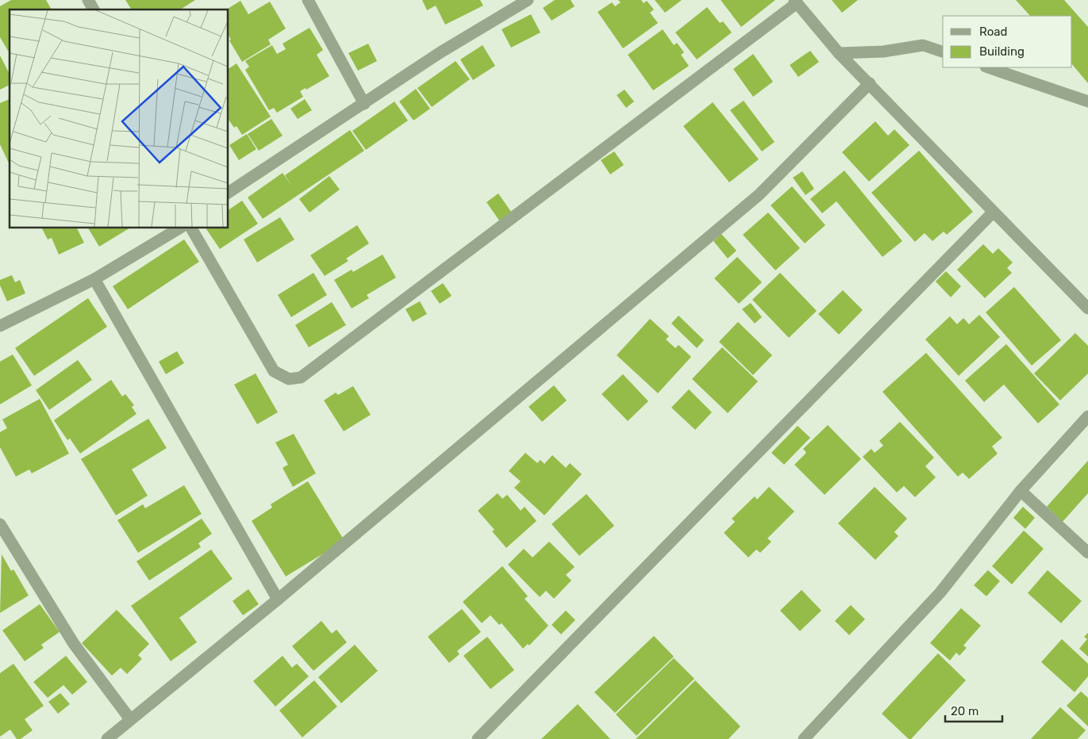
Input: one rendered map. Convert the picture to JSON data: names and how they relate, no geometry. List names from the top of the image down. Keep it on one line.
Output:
{"legend":["Road","Building"],"scale_bar":"20 m"}
